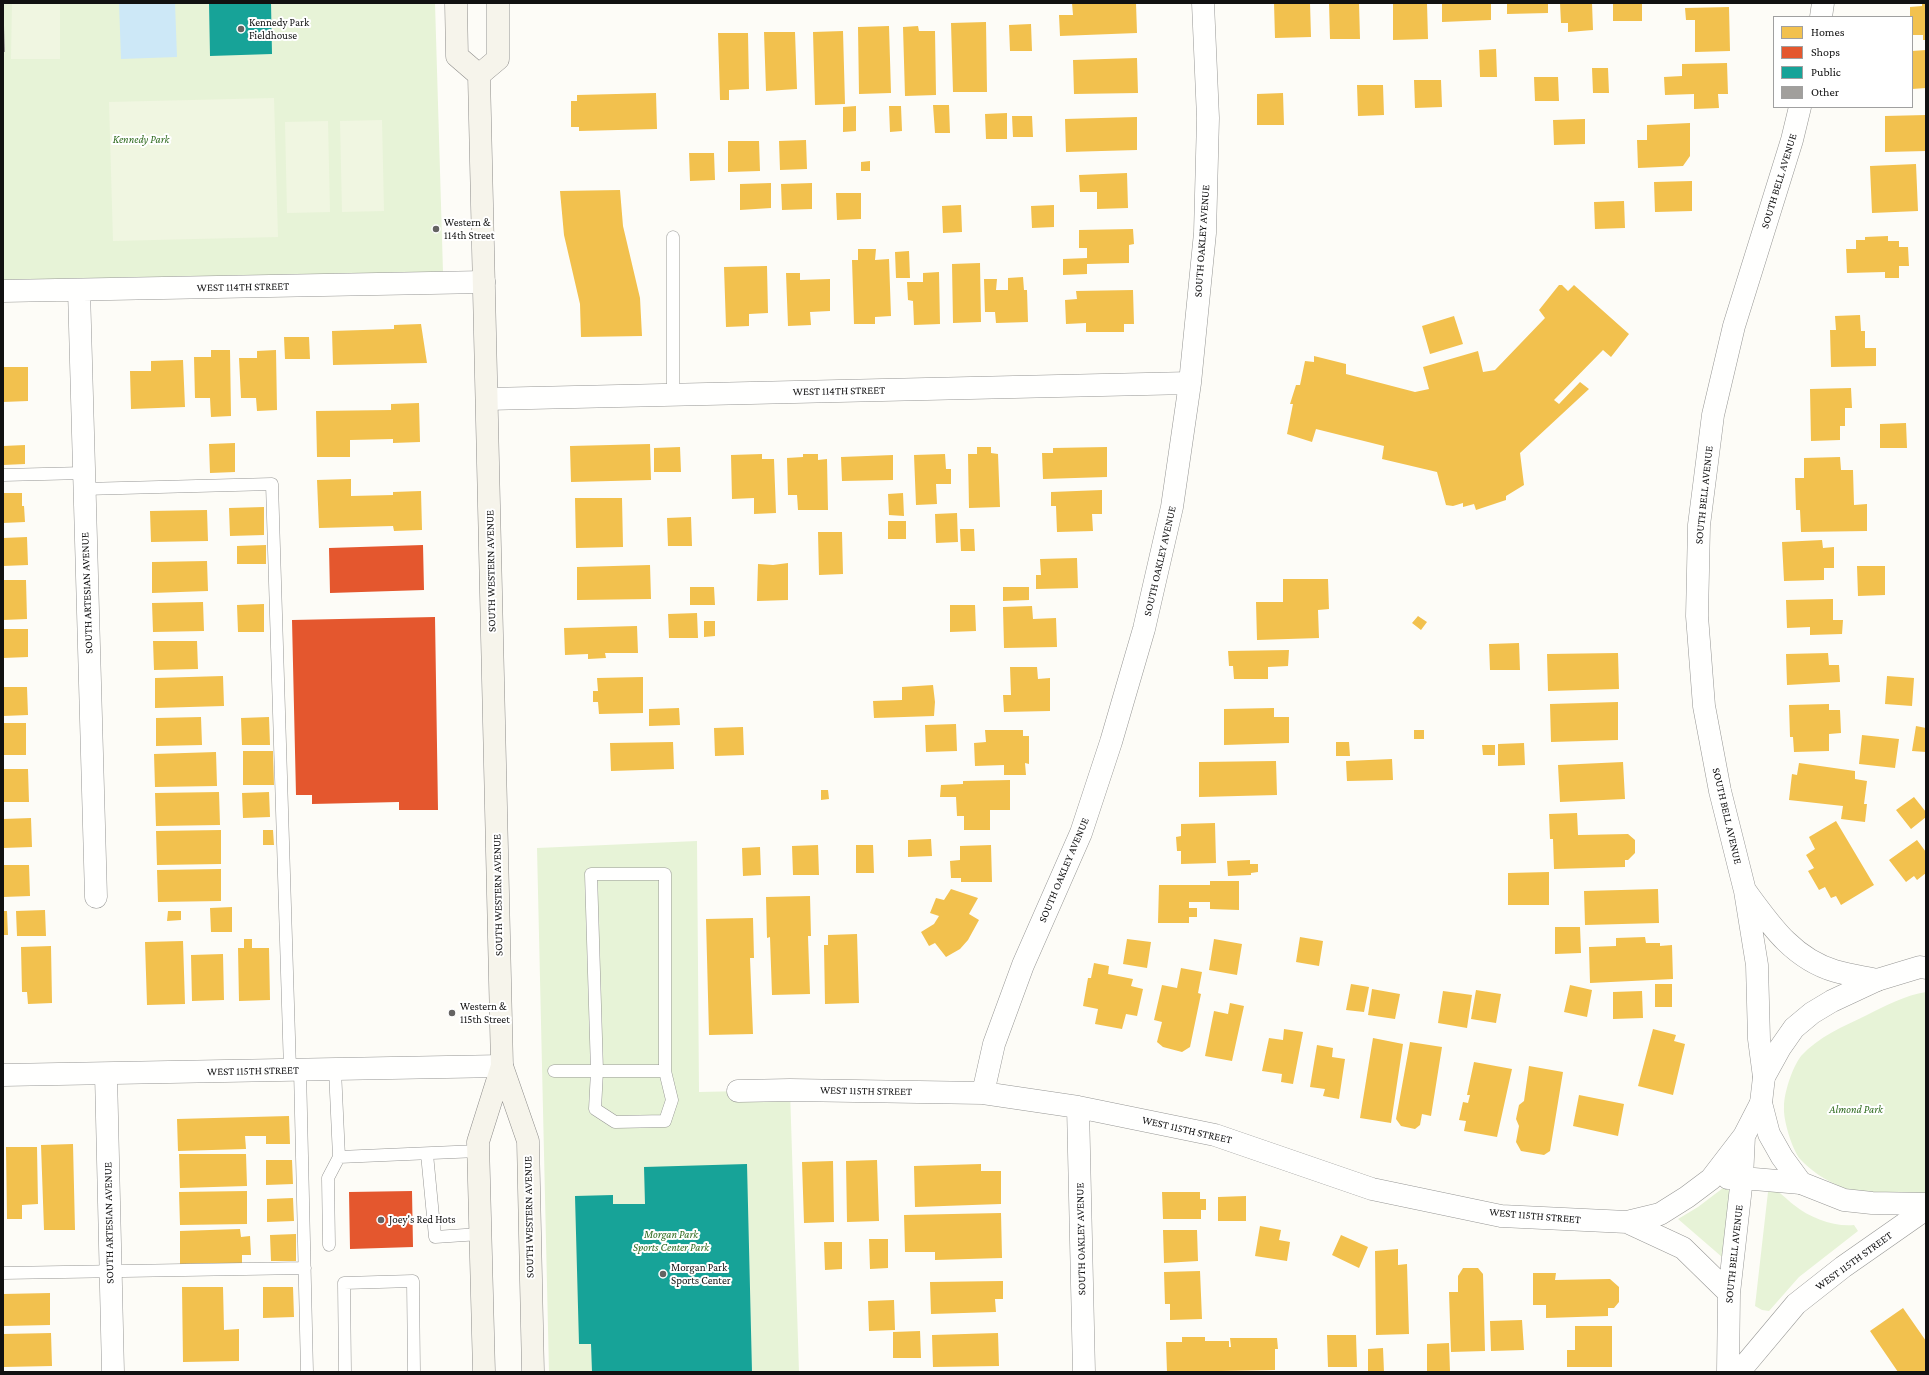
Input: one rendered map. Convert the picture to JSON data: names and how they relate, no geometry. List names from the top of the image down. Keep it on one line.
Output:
{"streets":{"main road":["SOUTH WESTERN AVENUE"],"street":["SOUTH BELL AVENUE","SOUTH OAKLEY AVENUE","WEST 114TH STREET","SOUTH ARTESIAN AVENUE","WEST 115TH STREET"]},"crossings":[["SOUTH BELL AVENUE","WEST 115TH STREET"],["SOUTH OAKLEY AVENUE","WEST 114TH STREET"],["SOUTH OAKLEY AVENUE","WEST 115TH STREET"],["WEST 114TH STREET","SOUTH WESTERN AVENUE"],["WEST 114TH STREET","SOUTH ARTESIAN AVENUE"],["SOUTH WESTERN AVENUE","WEST 115TH STREET"],["SOUTH ARTESIAN AVENUE","WEST 115TH STREET"]],"parks":["Kennedy Park","Almond Park","Morgan Park Sports Center Park"],"places":["Kennedy Park Fieldhouse","Western & 114th Street","Western & 115th Street","Joey's Red Hots","Morgan Park Sports Center"],"legend":["Homes","Shops","Public","Other"]}
